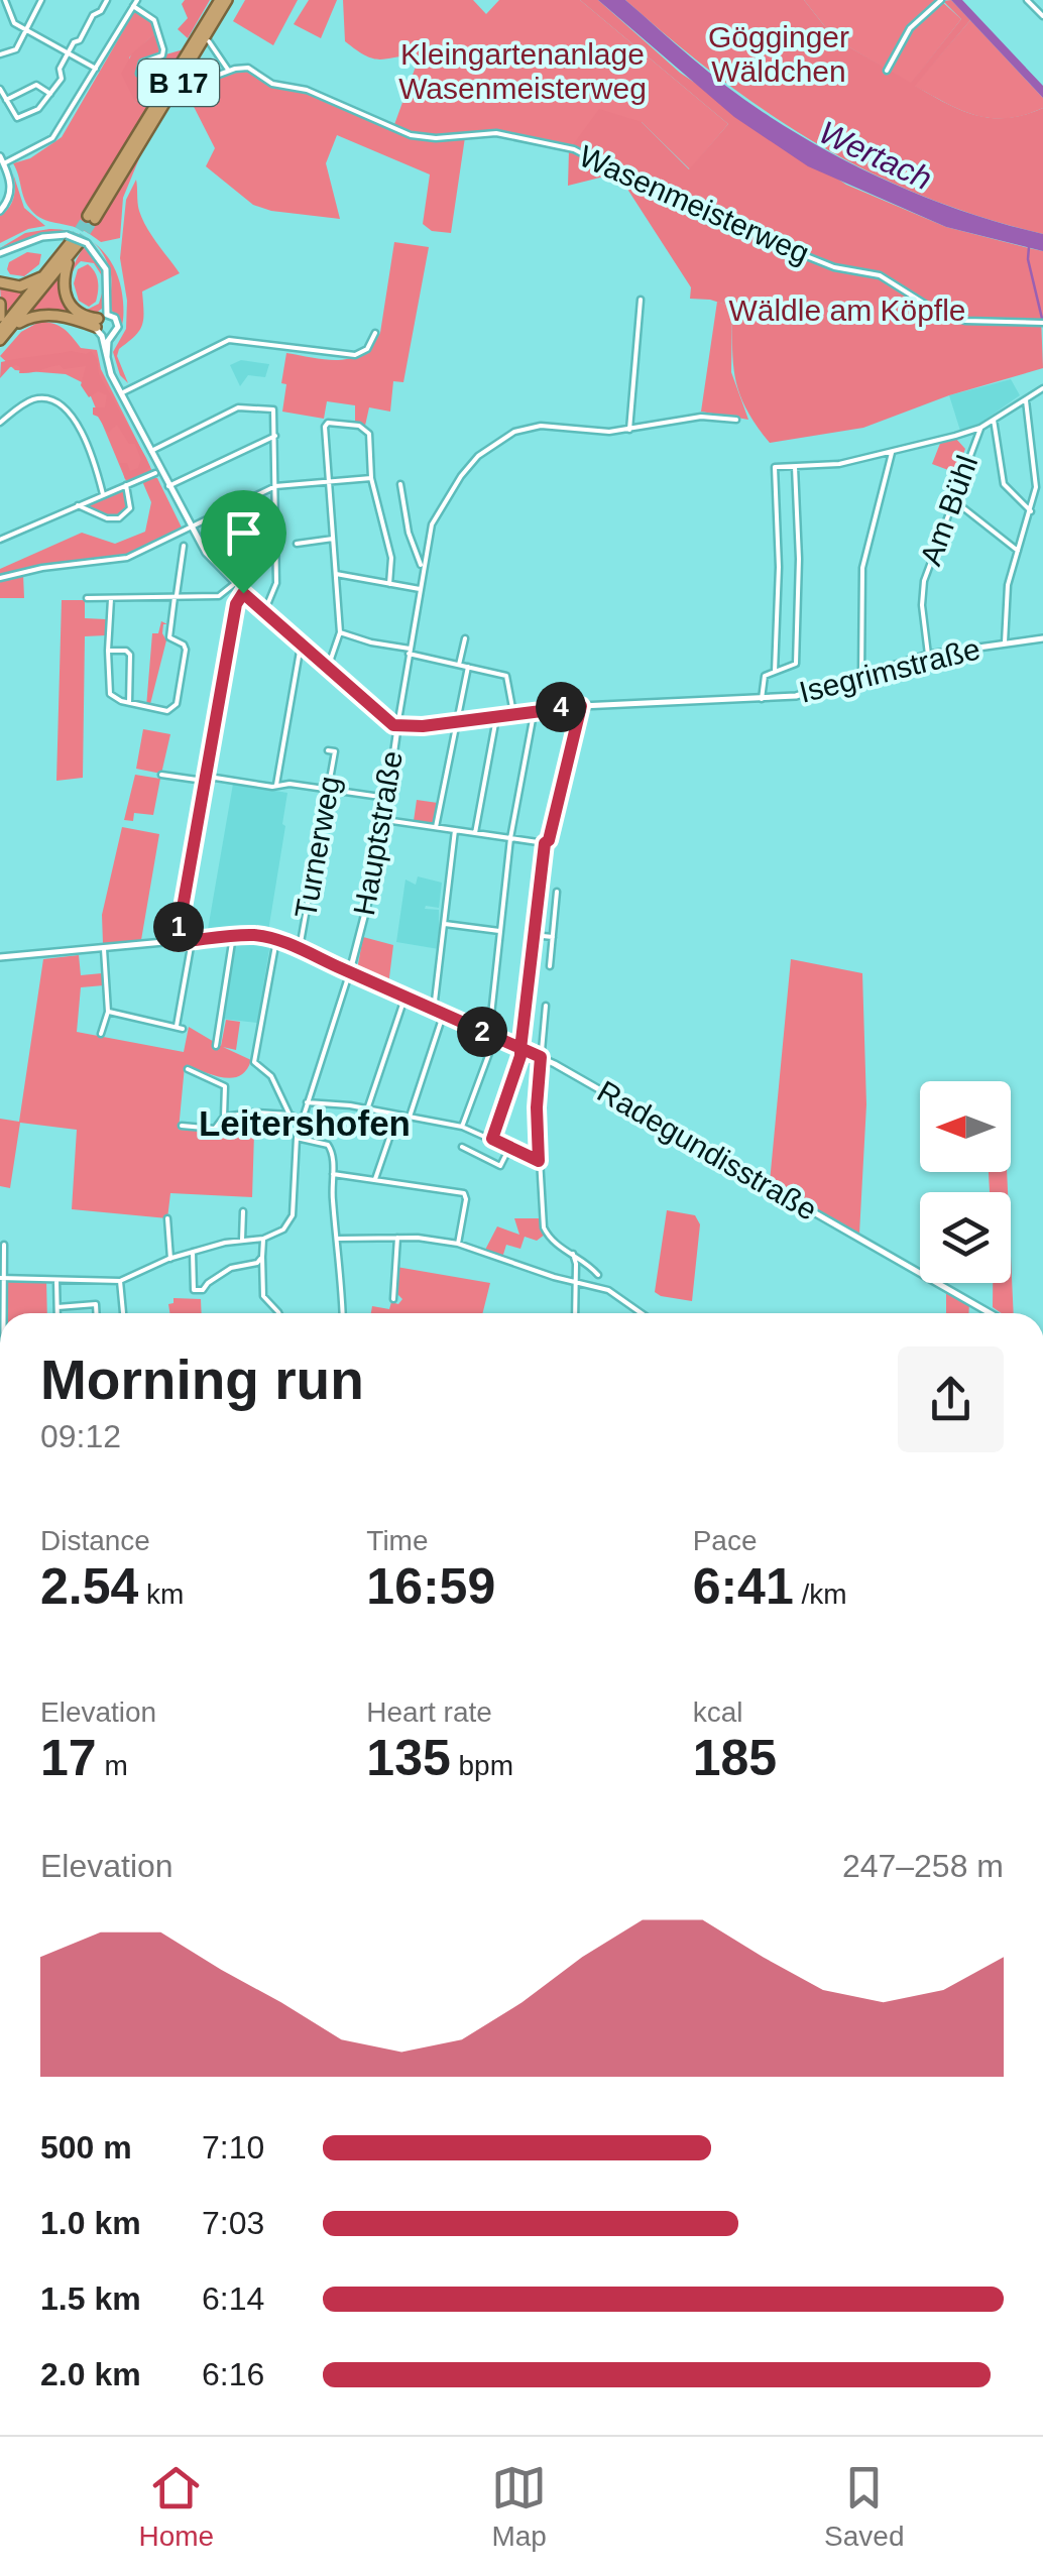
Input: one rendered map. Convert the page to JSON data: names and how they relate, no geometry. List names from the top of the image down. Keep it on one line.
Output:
{"streets":{"highway":["B 17"],"street":["Wasenmeisterweg","Am Bühl","Isegrimstraße","Hauptstraße","Turnerweg","Radegundisstraße"]},"crossings":[["Am Bühl","Isegrimstraße"],["Isegrimstraße","Hauptstraße"],["Hauptstraße","Radegundisstraße"],["Turnerweg","Radegundisstraße"]],"districts":["Leitershofen"],"water":["Wertach"],"parks":["Gögginger Wäldchen","Kleingartenanlage Wasenmeisterweg","Wäldle am Köpfle"],"north":"left","page":{"pins":["4","1","2"],"heading":["Morning run","09:12"],"stats":[["Distance","2.54 km"],["Time","16:59"],["Pace","6:41 /km"],["Elevation","17 m"],["Heart rate","135 bpm"],["kcal","185"]],"chart":["Elevation","247–258 m"],"list":[{"name":"500 m","note":"7:10"},{"name":"1.0 km","note":"7:03"},{"name":"1.5 km","note":"6:14"},{"name":"2.0 km","note":"6:16"}],"tabs":["Home","Map","Saved"]}}
